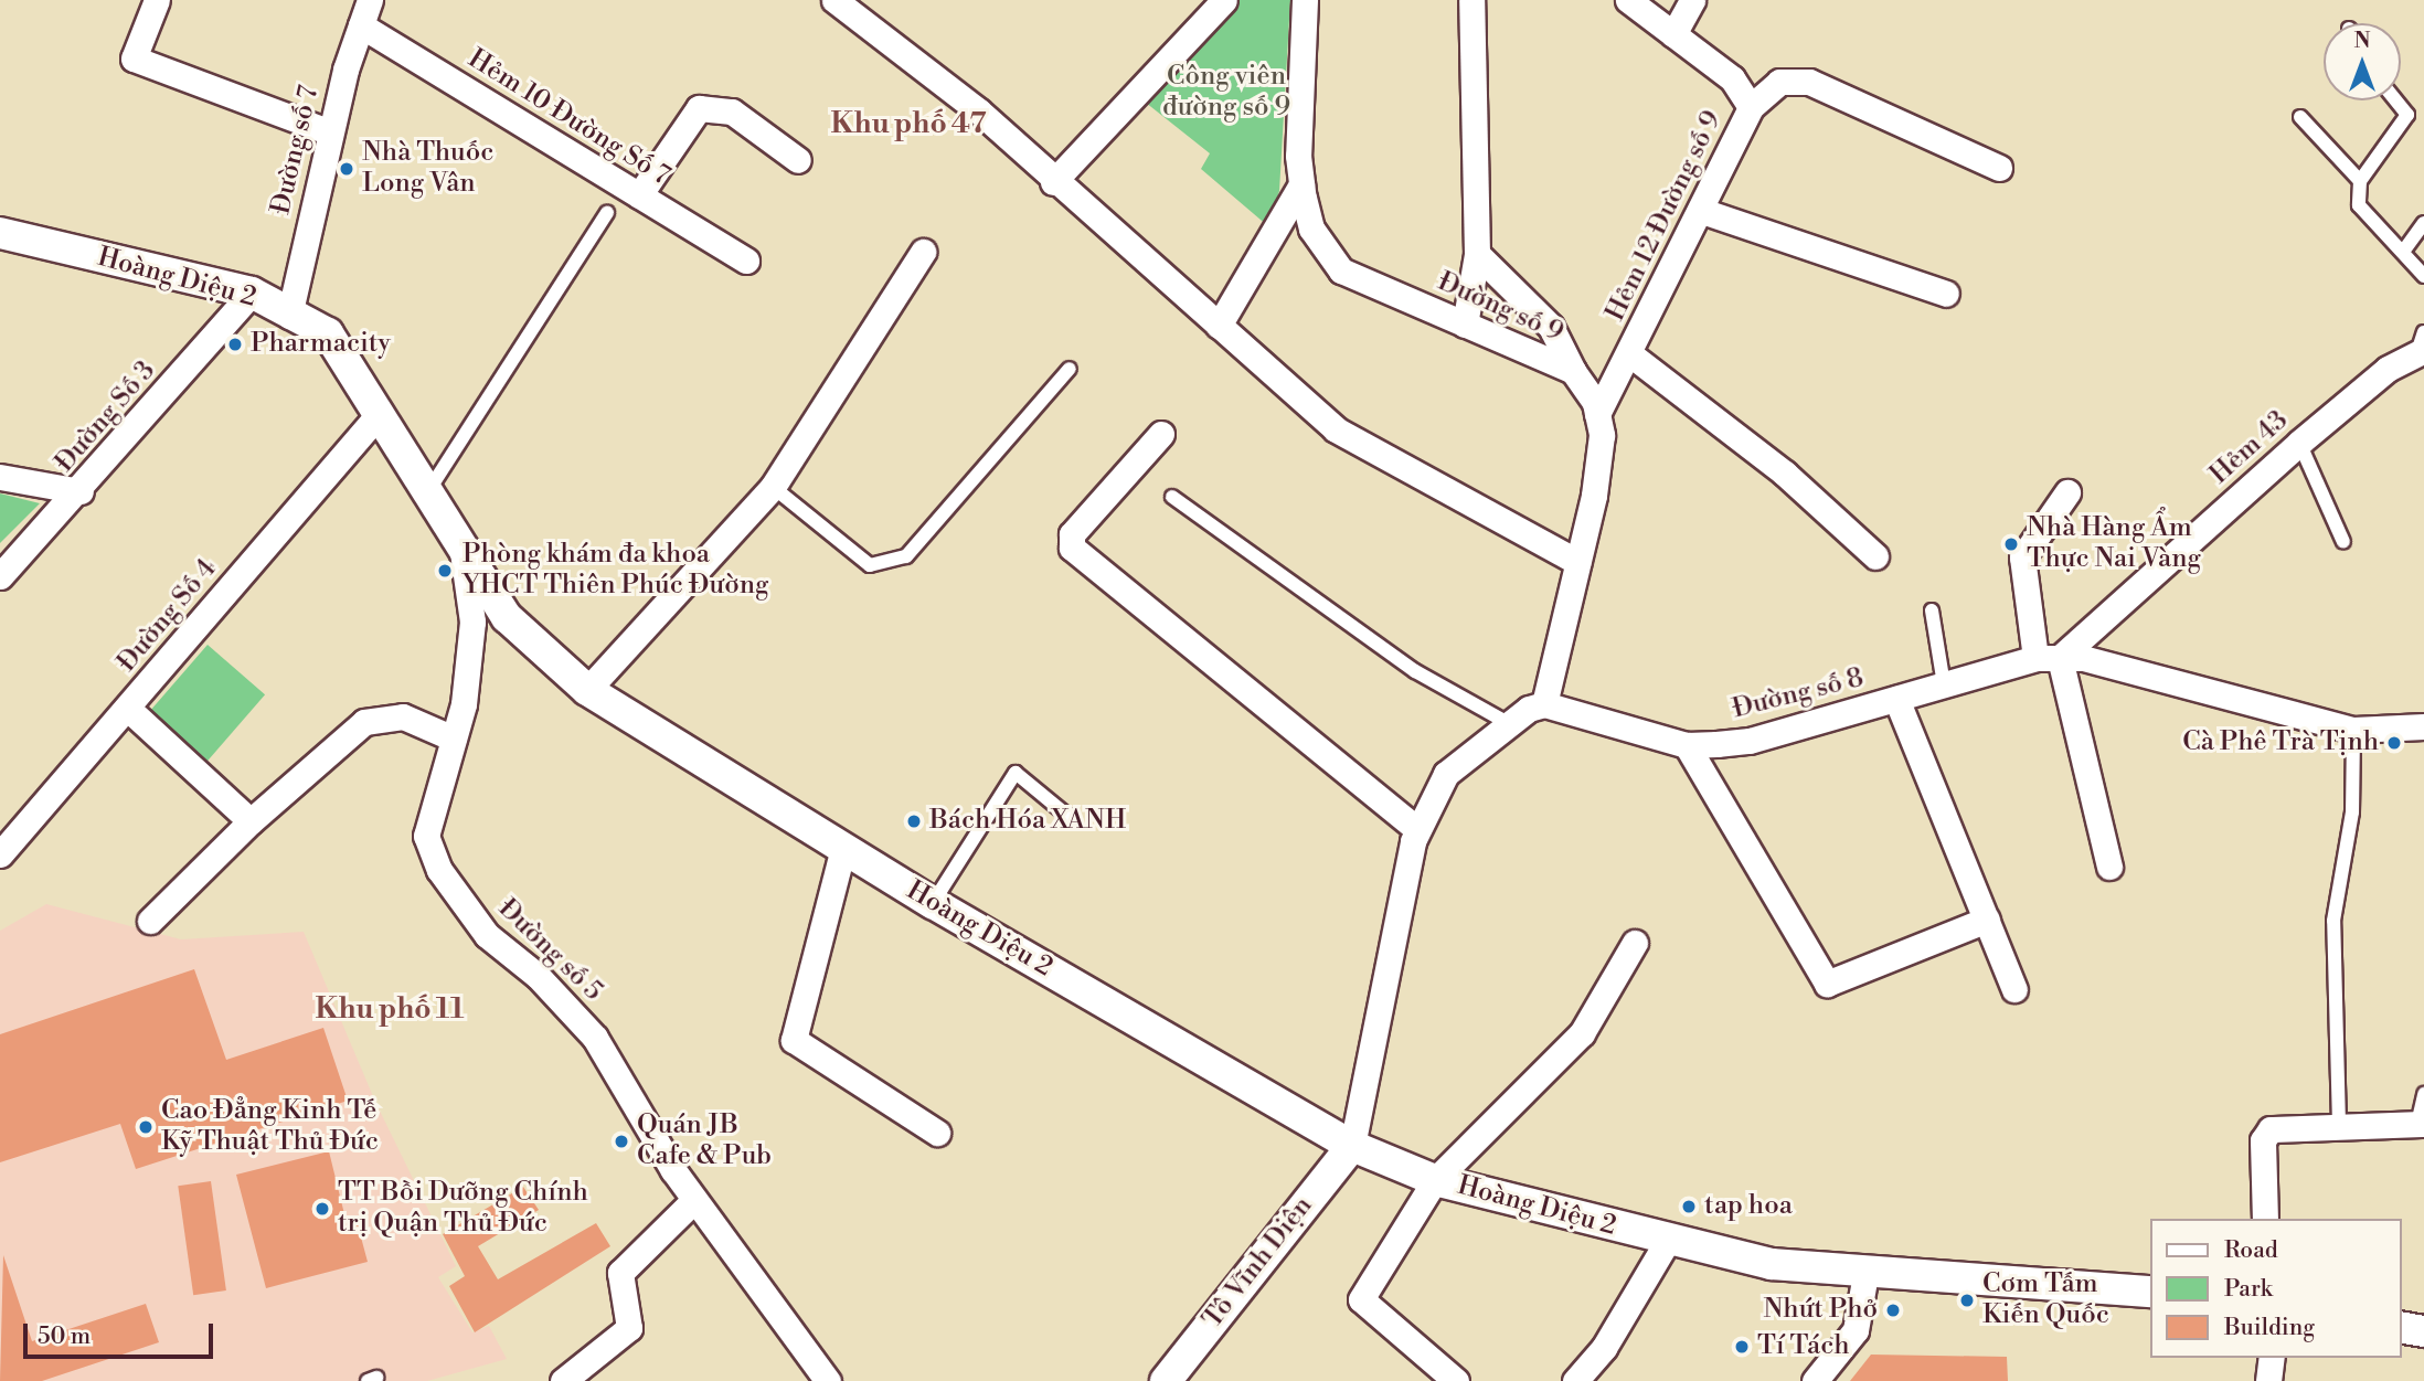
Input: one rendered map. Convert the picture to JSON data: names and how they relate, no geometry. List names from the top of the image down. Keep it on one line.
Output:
{"streets":{"street":["Hẻm 10 Đường Số 7","Đường số 7","Hẻm 12 Đường số 9","Hoàng Diệu 2","Đường số 9","Đường Số 3","Hẻm 43","Đường Số 4","Đường số 8","Đường số 5","Tô Vĩnh Diện"]},"crossings":[["Hẻm 10 Đường Số 7","Đường số 7"],["Đường số 7","Hoàng Diệu 2"],["Hẻm 12 Đường số 9","Đường số 9"],["Hoàng Diệu 2","Đường Số 3"],["Hoàng Diệu 2","Đường Số 4"],["Hoàng Diệu 2","Đường số 5"],["Hoàng Diệu 2","Tô Vĩnh Diện"],["Đường số 9","Đường số 8"],["Hẻm 43","Đường số 8"]],"districts":["Khu phố 47","Khu phố 11"],"parks":["Công viên đường số 9"],"places":["Nhà Thuốc Long Vân","Pharmacity","Nhà Hàng Ẩm Thực Nai Vàng","Phòng khám đa khoa YHCT Thiên Phúc Đường","Cà Phê Trà Tịnh","Bách Hóa XANH","Cao Đẳng Kinh Tế Kỹ Thuật Thủ Đức","Quán JB Cafe & Pub","tap hoa","TT Bồi Dưỡng Chính trị Quận Thủ Đức","Cơm Tấm Kiến Quốc","Nhứt Phở","Tí Tách"],"legend":["Road","Park","Building"],"scale_bar":"50 m","north":"top"}
